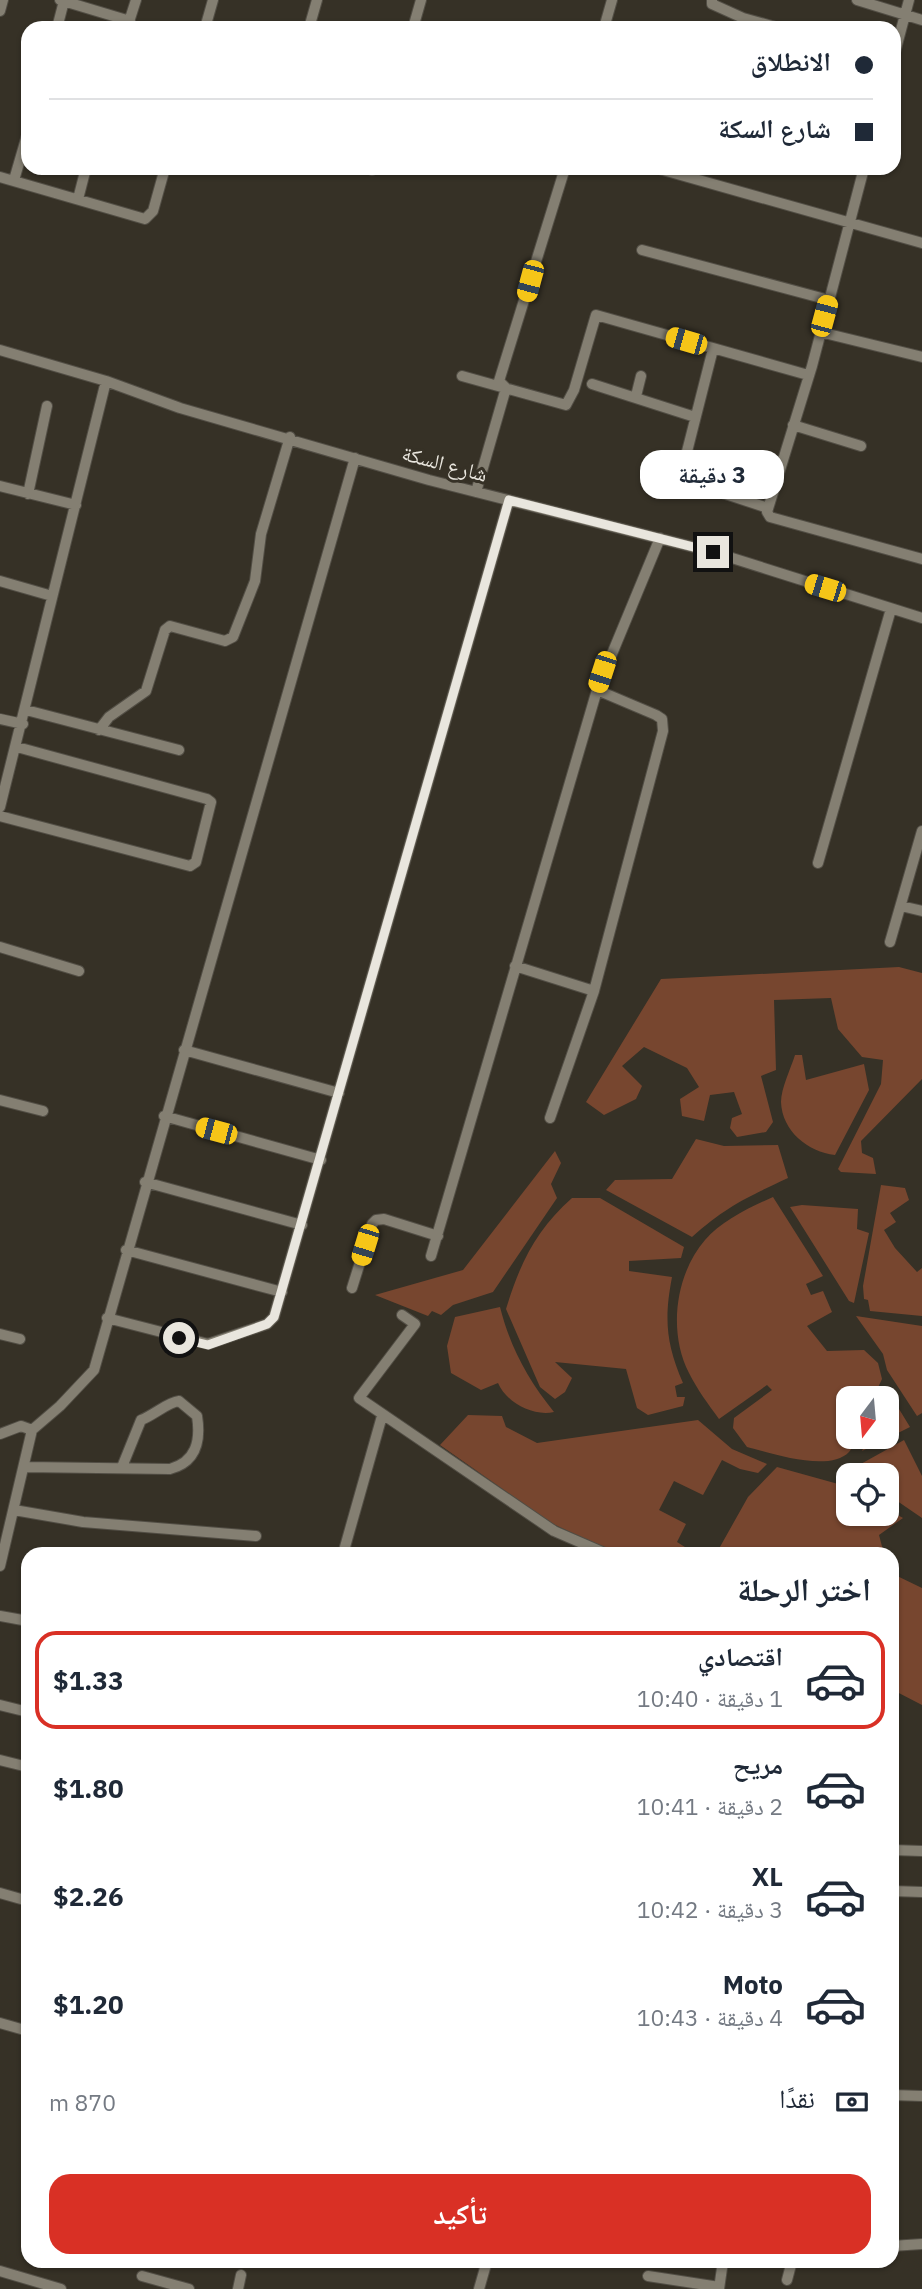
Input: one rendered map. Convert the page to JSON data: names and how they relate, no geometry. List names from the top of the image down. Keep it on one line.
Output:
{"streets":{"street":["شارع السكة"]},"north":"bottom","page":{"banner":["الانطلاق","شارع السكة"],"bubble":"3 دقيقة","heading":"اختر الرحلة","list":[{"name":"اقتصادي","note":"1 دقيقة · 10:40","value":"$1.33"},{"name":"مريح","note":"2 دقيقة · 10:41","value":"$1.80"},{"name":"XL","note":"3 دقيقة · 10:42","value":"$2.26"},{"name":"Moto","note":"4 دقيقة · 10:43","value":"$1.20"}],"pay":["نقدًا","870 m"],"buttons":"تأكيد"}}
